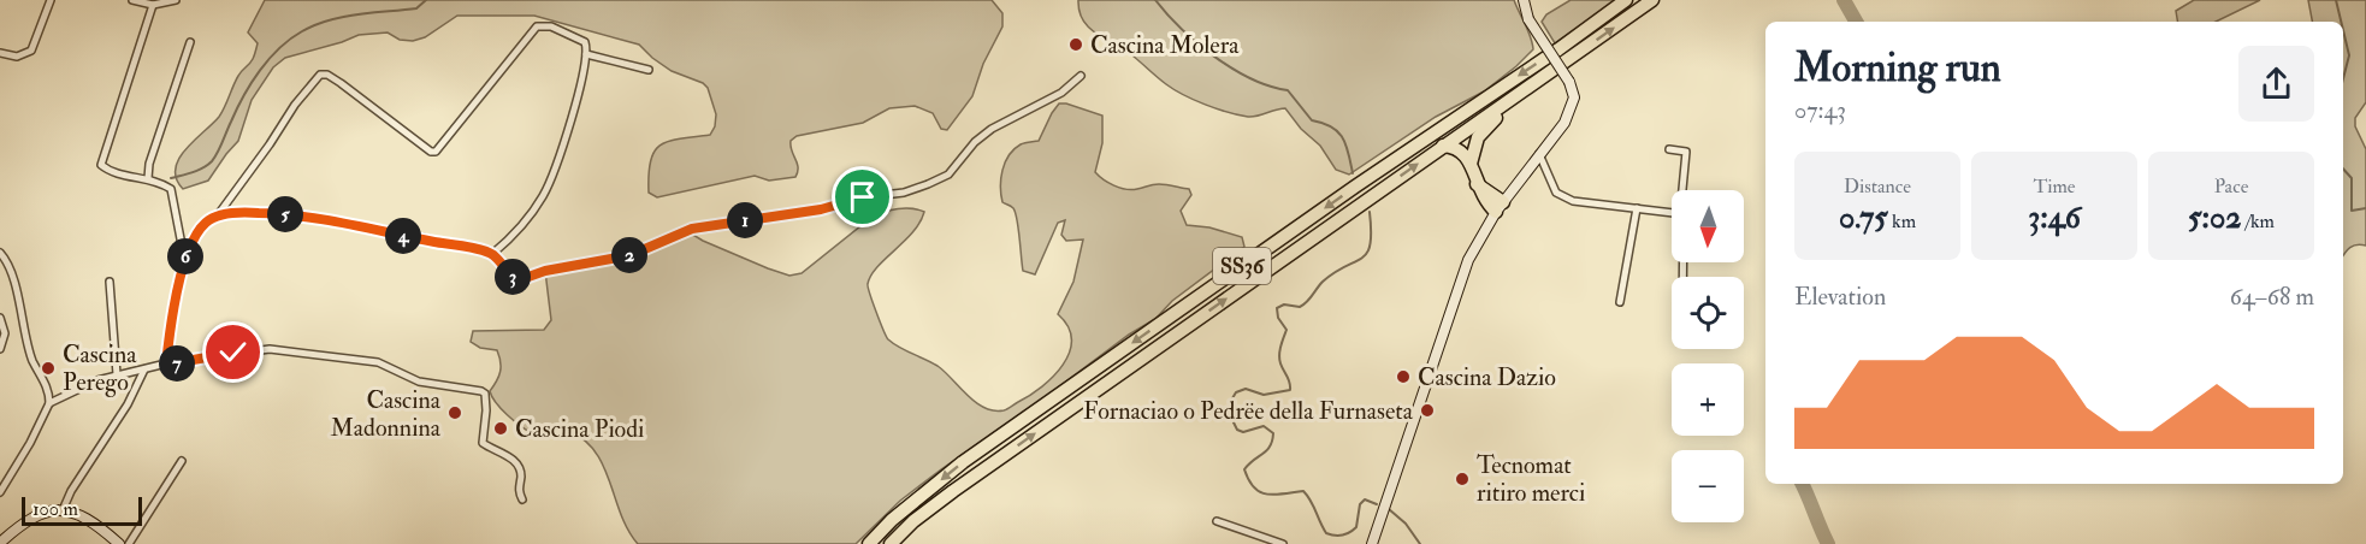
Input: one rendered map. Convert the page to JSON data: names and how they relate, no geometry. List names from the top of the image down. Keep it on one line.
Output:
{"streets":{"highway":["SS36"]},"places":["Cascina Molera","Cascina Perego","Cascina Dazio","Fornaciao o Pedrëe della Furnaseta","Cascina Madonnina","Cascina Piodi","Tecnomat ritiro merci"],"scale_bar":"100 m","north":"bottom","page":{"heading":["Morning run","07:43"],"stats":[["Distance","0.75 km"],["Time","3:46"],["Pace","5:02 /km"]],"map_buttons":["+","−"],"pins":["5","1","4","2","6","3","7"],"chart":["Elevation","64–68 m"],"scale":"100 m"}}
